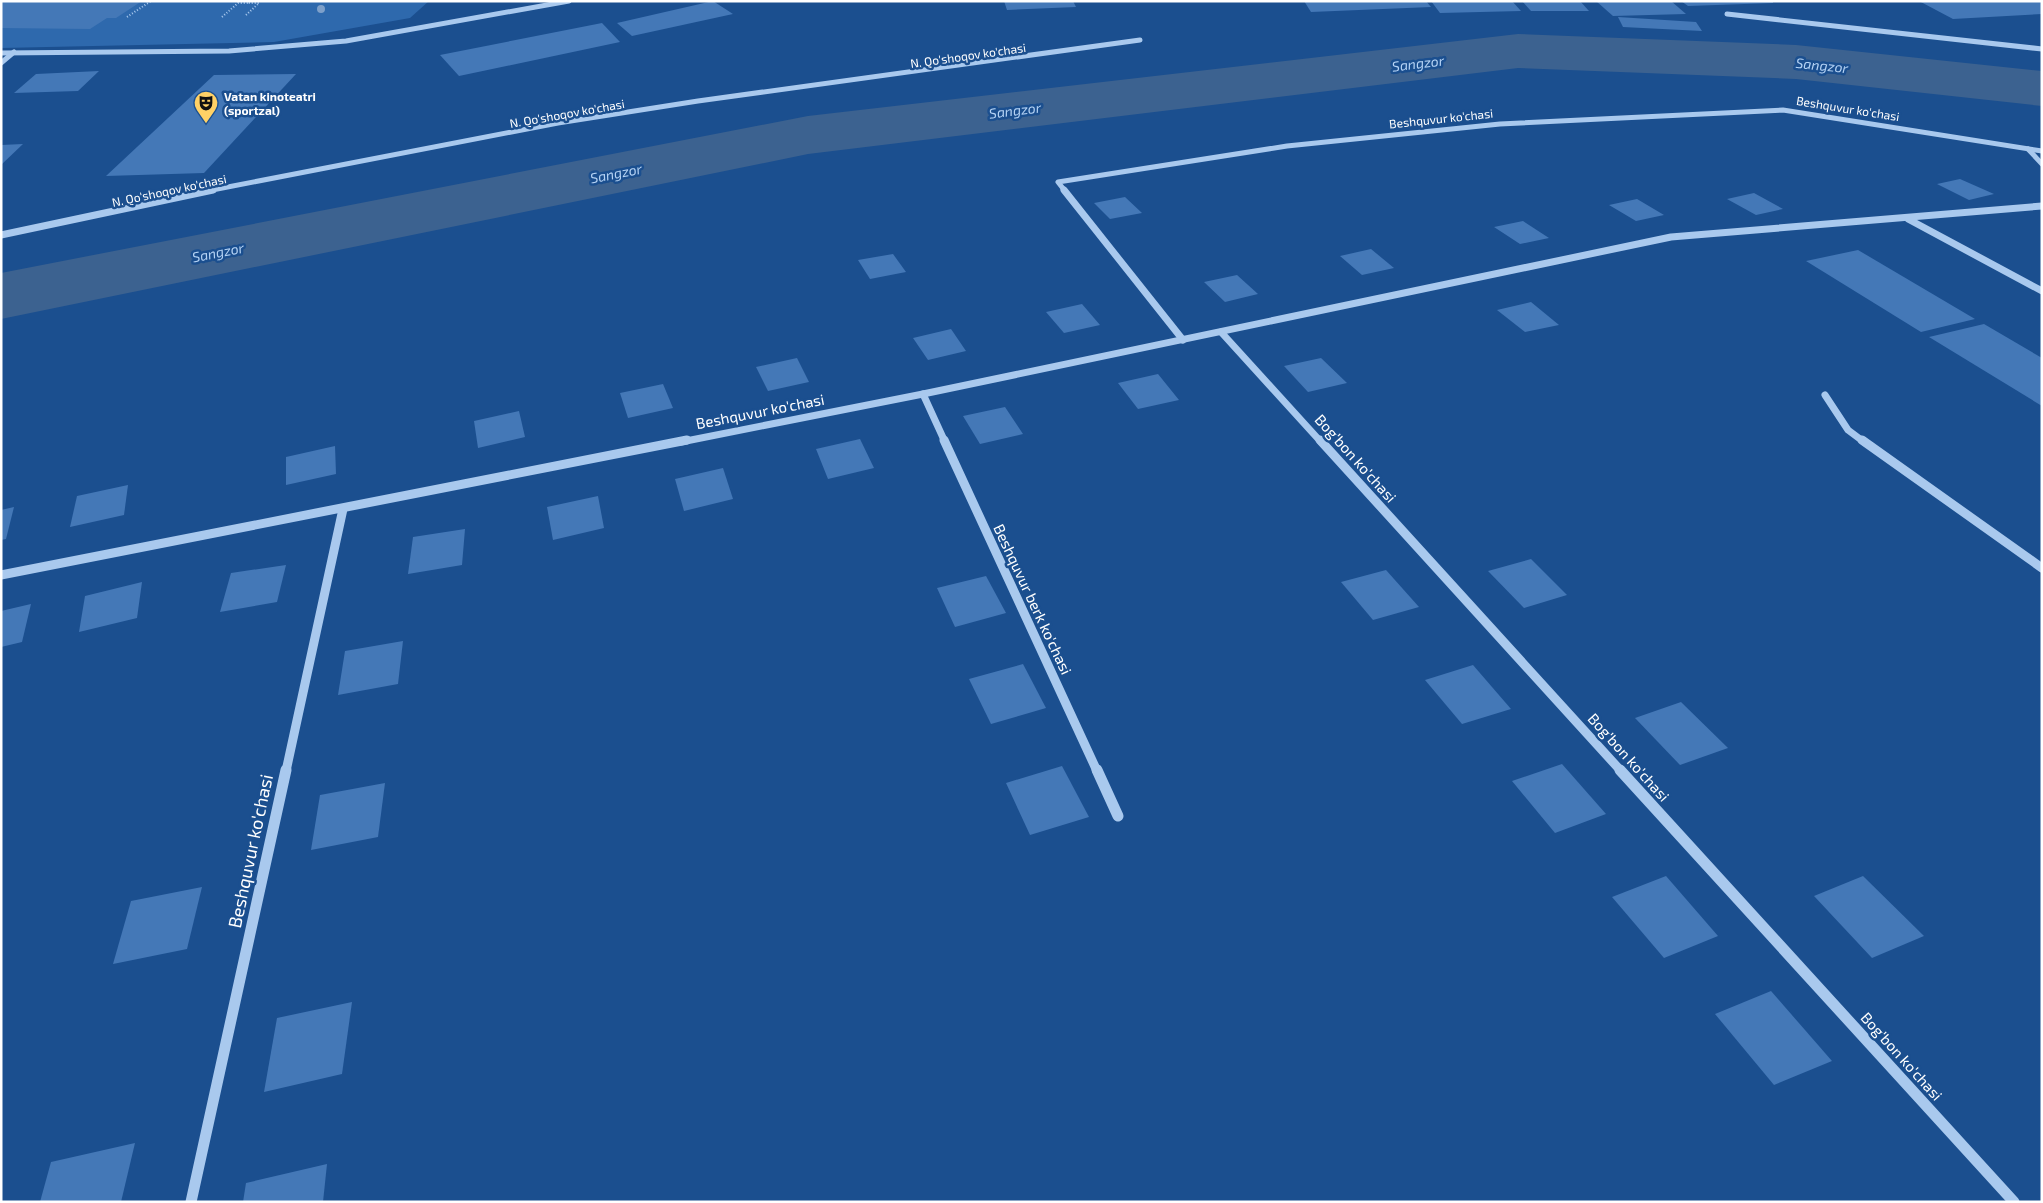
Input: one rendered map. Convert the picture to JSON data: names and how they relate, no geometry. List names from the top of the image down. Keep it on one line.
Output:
{"streets":{"street":["Beshquvur ko'chasi","Bog'bon ko'chasi","Beshquvur berk ko'chasi"],"lane":["N. Qo'shoqov ko'chasi"]},"crossings":[["Beshquvur ko'chasi","Bog'bon ko'chasi"],["Beshquvur ko'chasi","Beshquvur berk ko'chasi"]],"water":["Sangzor"],"places":{"theatre":["Vatan kinoteatri (sportzal)"]}}
